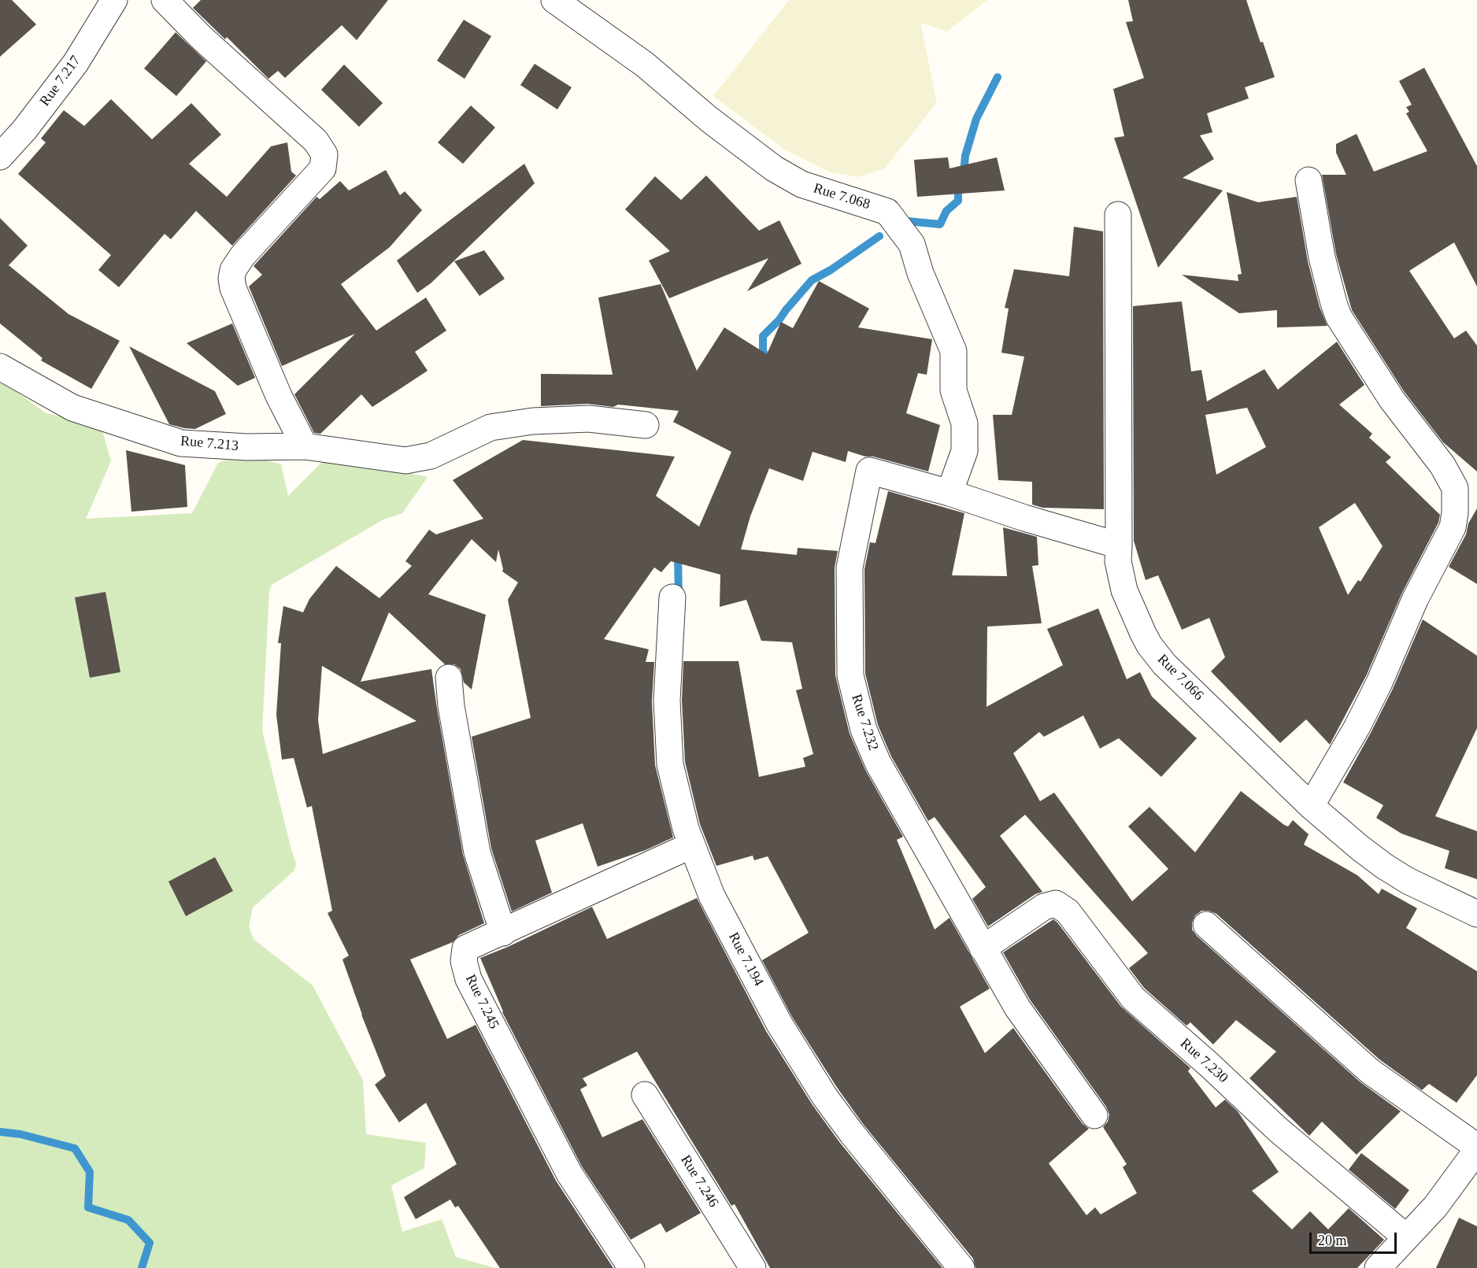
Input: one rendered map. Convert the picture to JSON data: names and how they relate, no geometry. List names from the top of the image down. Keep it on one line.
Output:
{"streets":{"street":["Rue 7.217","Rue 7.068","Rue 7.213","Rue 7.066","Rue 7.232","Rue 7.194","Rue 7.245","Rue 7.230","Rue 7.246"]},"crossings":[["Rue 7.068","Rue 7.232"],["Rue 7.232","Rue 7.230"],["Rue 7.194","Rue 7.245"]],"scale_bar":"20 m"}
